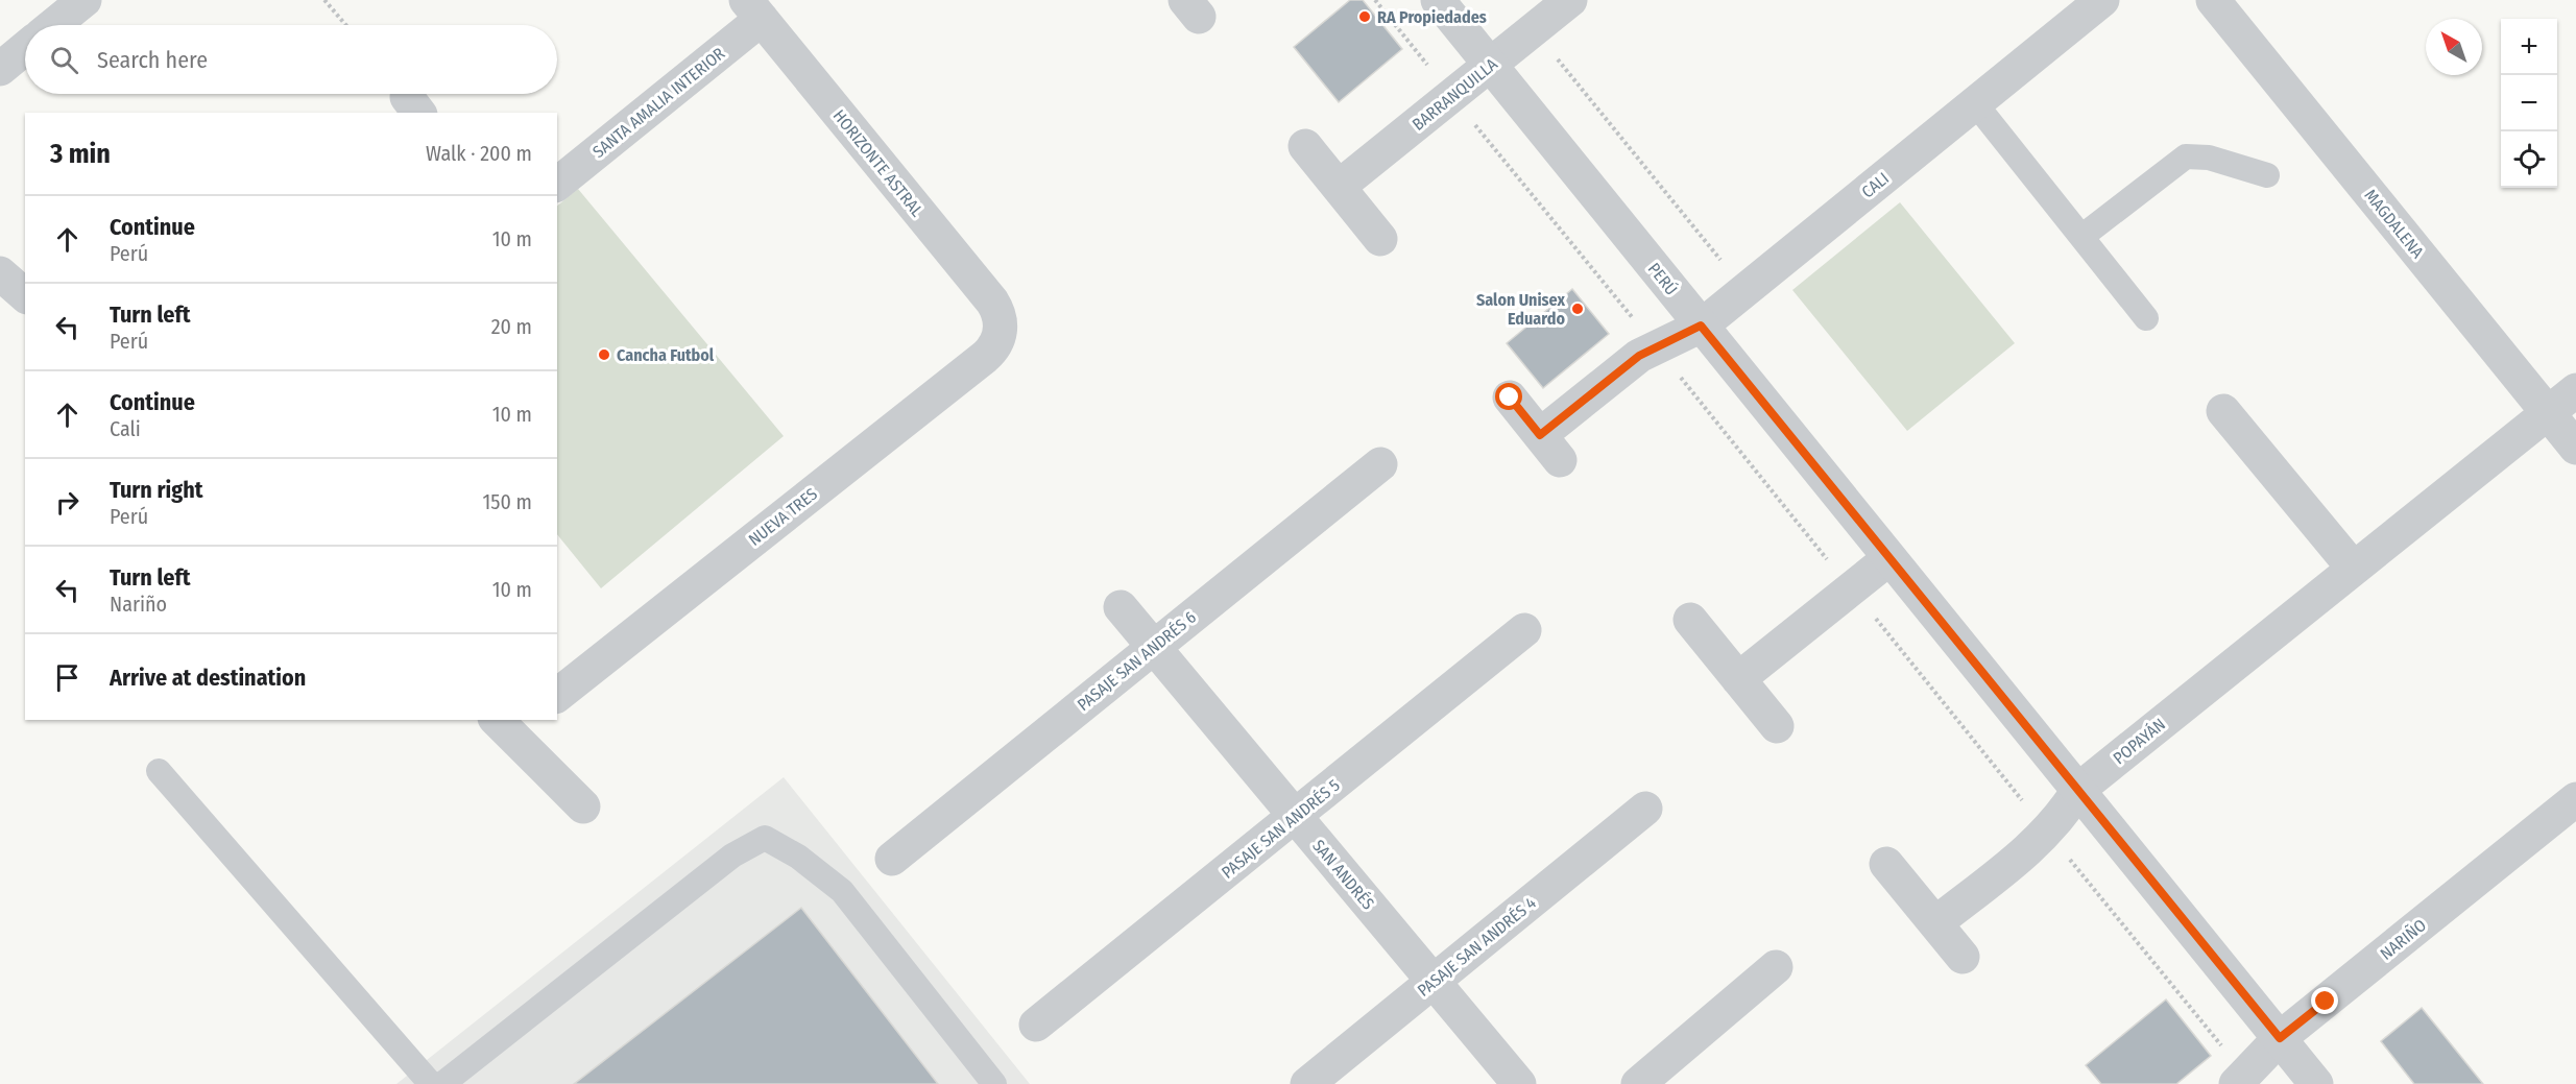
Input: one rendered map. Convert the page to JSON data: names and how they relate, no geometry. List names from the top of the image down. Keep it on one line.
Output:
{"streets":{"street":["BARRANQUILLA","SANTA AMALIA INTERIOR","HORIZONTE ASTRAL","CALI","MAGDALENA","PERÚ","NUEVA TRES","PASAJE SAN ANDRÉS 6","POPAYÁN","PASAJE SAN ANDRÉS 5","SAN ANDRÉS","NARIÑO","PASAJE SAN ANDRÉS 4"]},"crossings":[["BARRANQUILLA","PERÚ"],["SANTA AMALIA INTERIOR","HORIZONTE ASTRAL"],["HORIZONTE ASTRAL","NUEVA TRES"],["CALI","PERÚ"],["MAGDALENA","POPAYÁN"],["PERÚ","POPAYÁN"],["PERÚ","NARIÑO"],["PASAJE SAN ANDRÉS 6","SAN ANDRÉS"],["PASAJE SAN ANDRÉS 5","SAN ANDRÉS"],["SAN ANDRÉS","PASAJE SAN ANDRÉS 4"]],"places":["RA Propiedades","Salon Unisex Eduardo","Cancha Futbol"],"north":"top left","page":{"map_buttons":["+","−"],"search":"Search here","heading":["3 min","Walk · 200 m"],"list":[["Continue","Perú","10 m"],["Turn left","Perú","20 m"],["Continue","Cali","10 m"],["Turn right","Perú","150 m"],["Turn left","Nariño","10 m"],"Arrive at destination"]}}
